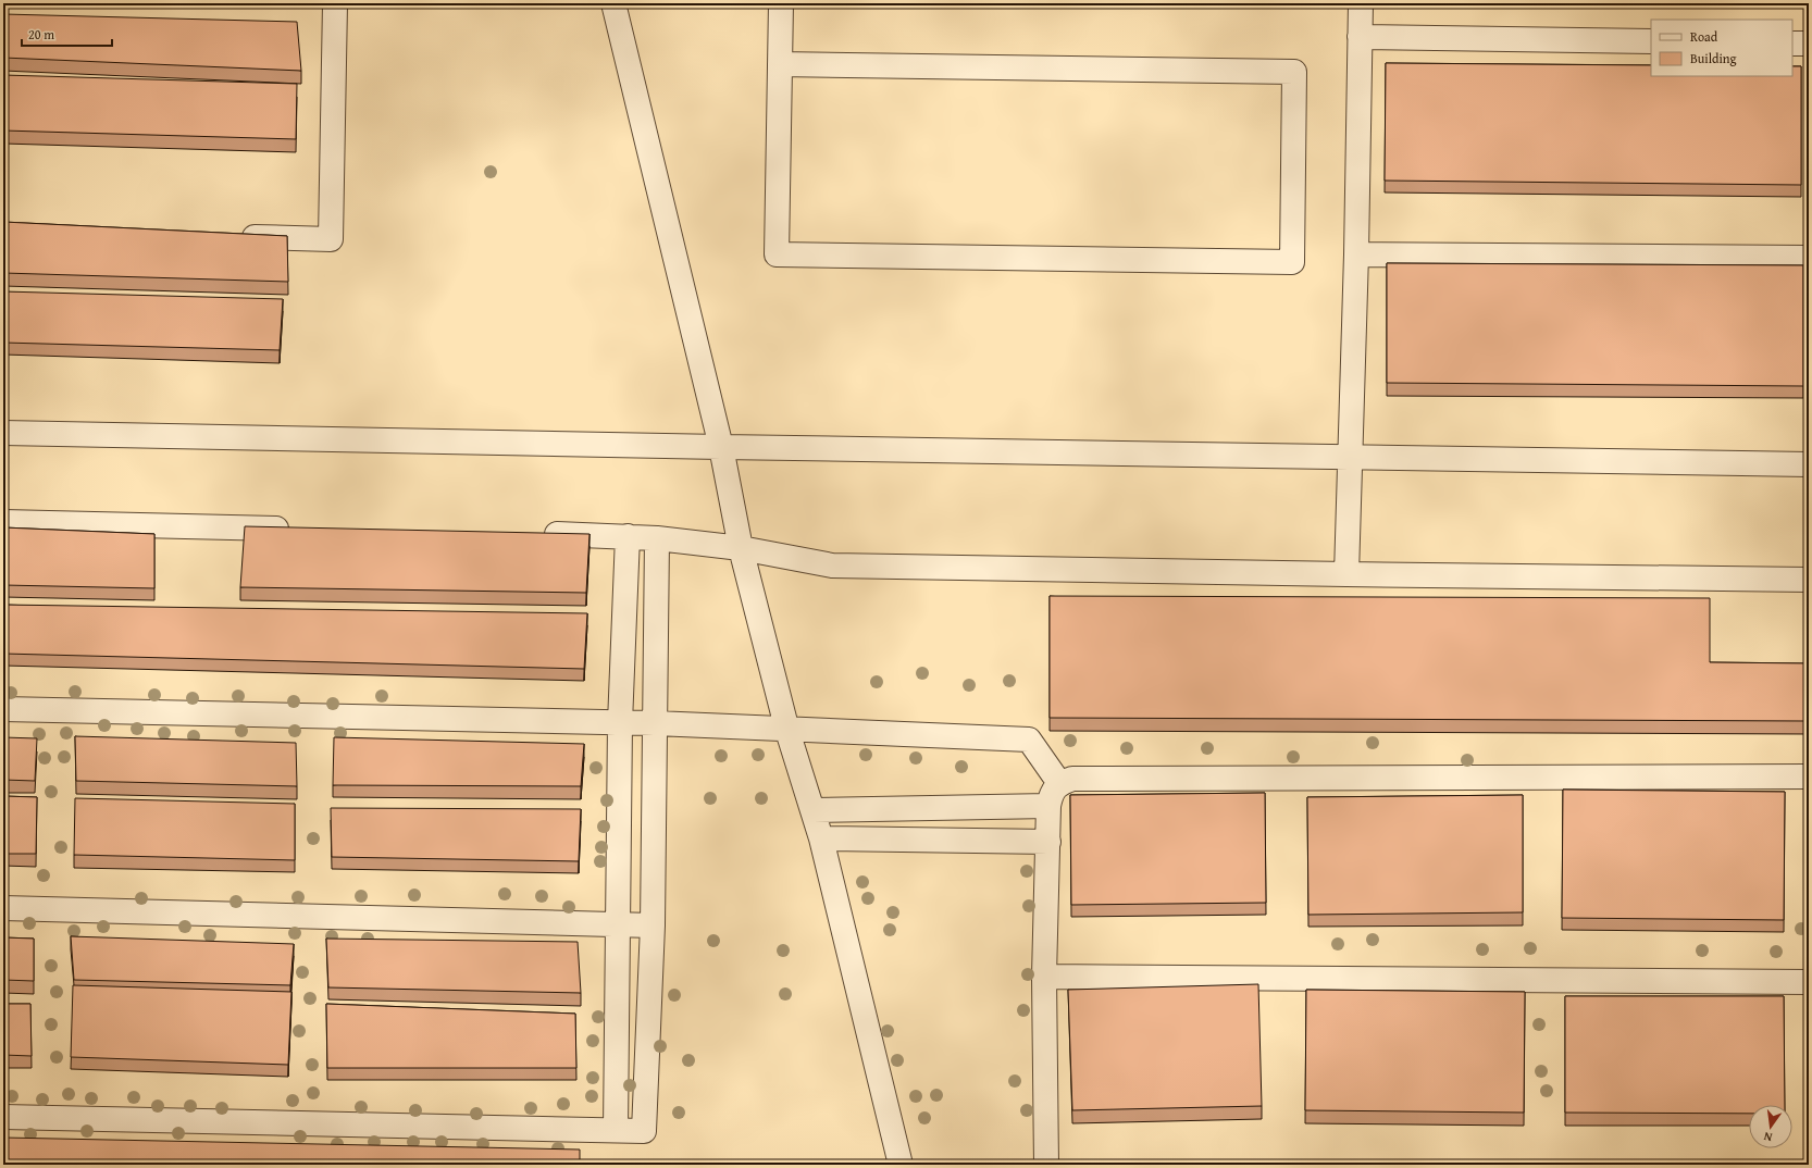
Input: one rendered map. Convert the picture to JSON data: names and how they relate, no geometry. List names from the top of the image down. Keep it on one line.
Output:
{"legend":["Road","Building"],"scale_bar":"20 m","north":"bottom"}
